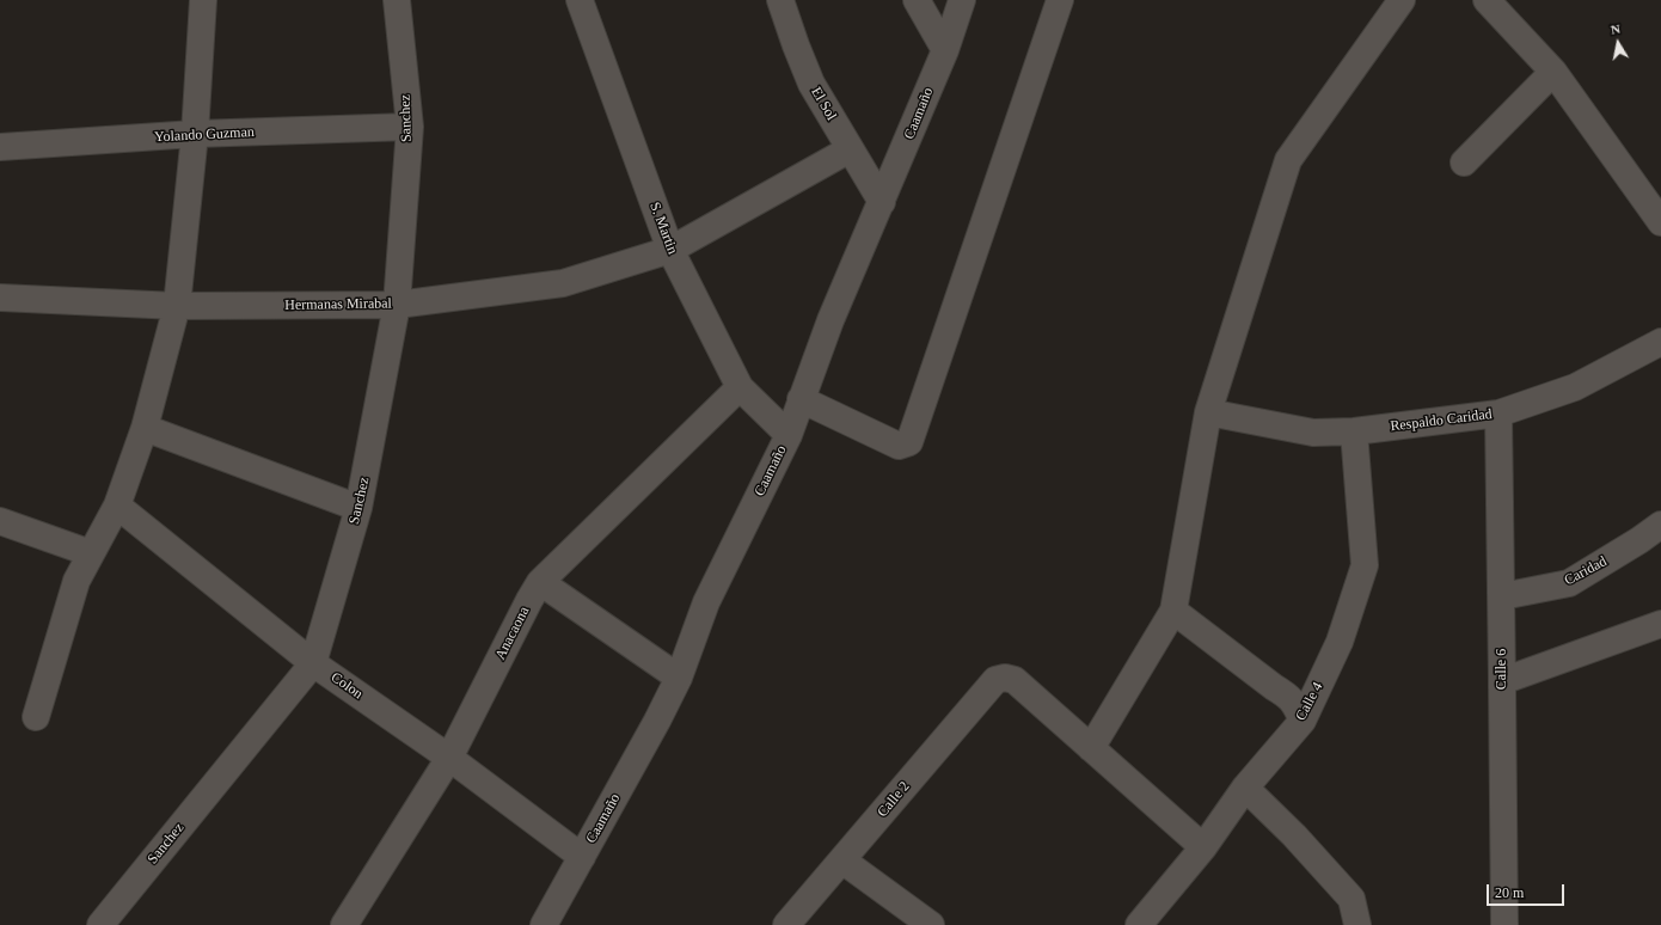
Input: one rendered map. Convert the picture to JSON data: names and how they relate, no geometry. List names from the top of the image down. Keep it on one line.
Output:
{"streets":{"street":["El Sol","Caamaño","Sanchez","Yolando Guzman","S. Martin","Hermanas Mirabal","Respaldo Caridad","Caridad","Anacaona","Calle 6","Colon","Calle 4","Calle 2"]},"crossings":[["El Sol","Caamaño"],["El Sol","Hermanas Mirabal"],["Caamaño","S. Martin"],["Caamaño","Colon"],["Sanchez","Yolando Guzman"],["Sanchez","Hermanas Mirabal"],["Sanchez","Colon"],["S. Martin","Hermanas Mirabal"],["S. Martin","Anacaona"],["Respaldo Caridad","Calle 6"],["Respaldo Caridad","Calle 4"],["Caridad","Calle 6"],["Anacaona","Colon"]],"scale_bar":"20 m","north":"top"}
